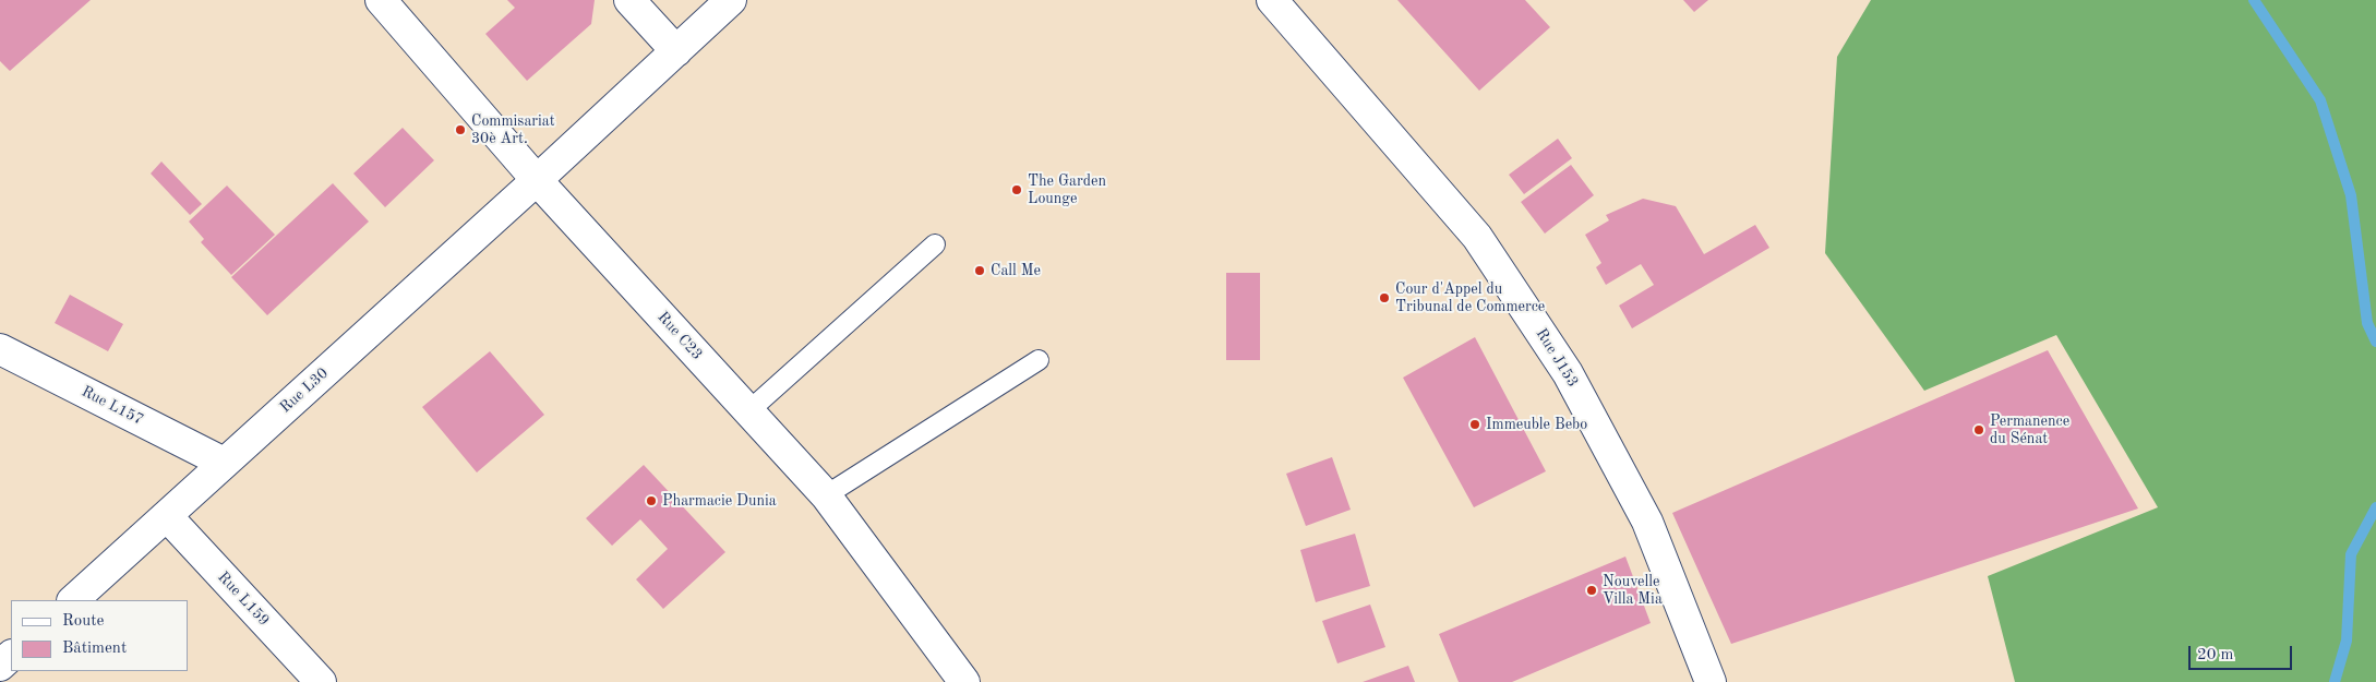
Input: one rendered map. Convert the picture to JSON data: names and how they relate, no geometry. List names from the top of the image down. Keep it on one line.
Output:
{"streets":{"street":["Rue C23","Rue J153","Rue L30","Rue L157","Rue L159"]},"crossings":[["Rue C23","Rue L30"],["Rue L30","Rue L157"],["Rue L30","Rue L159"]],"places":["Commisariat 30è Art.","The Garden Lounge","Call Me","Cour d'Appel du Tribunal de Commerce","Immeuble Bebo","Permanence du Sénat","Pharmacie Dunia","Nouvelle Villa Mia"],"legend":["Route","Bâtiment"],"scale_bar":"20 m"}
